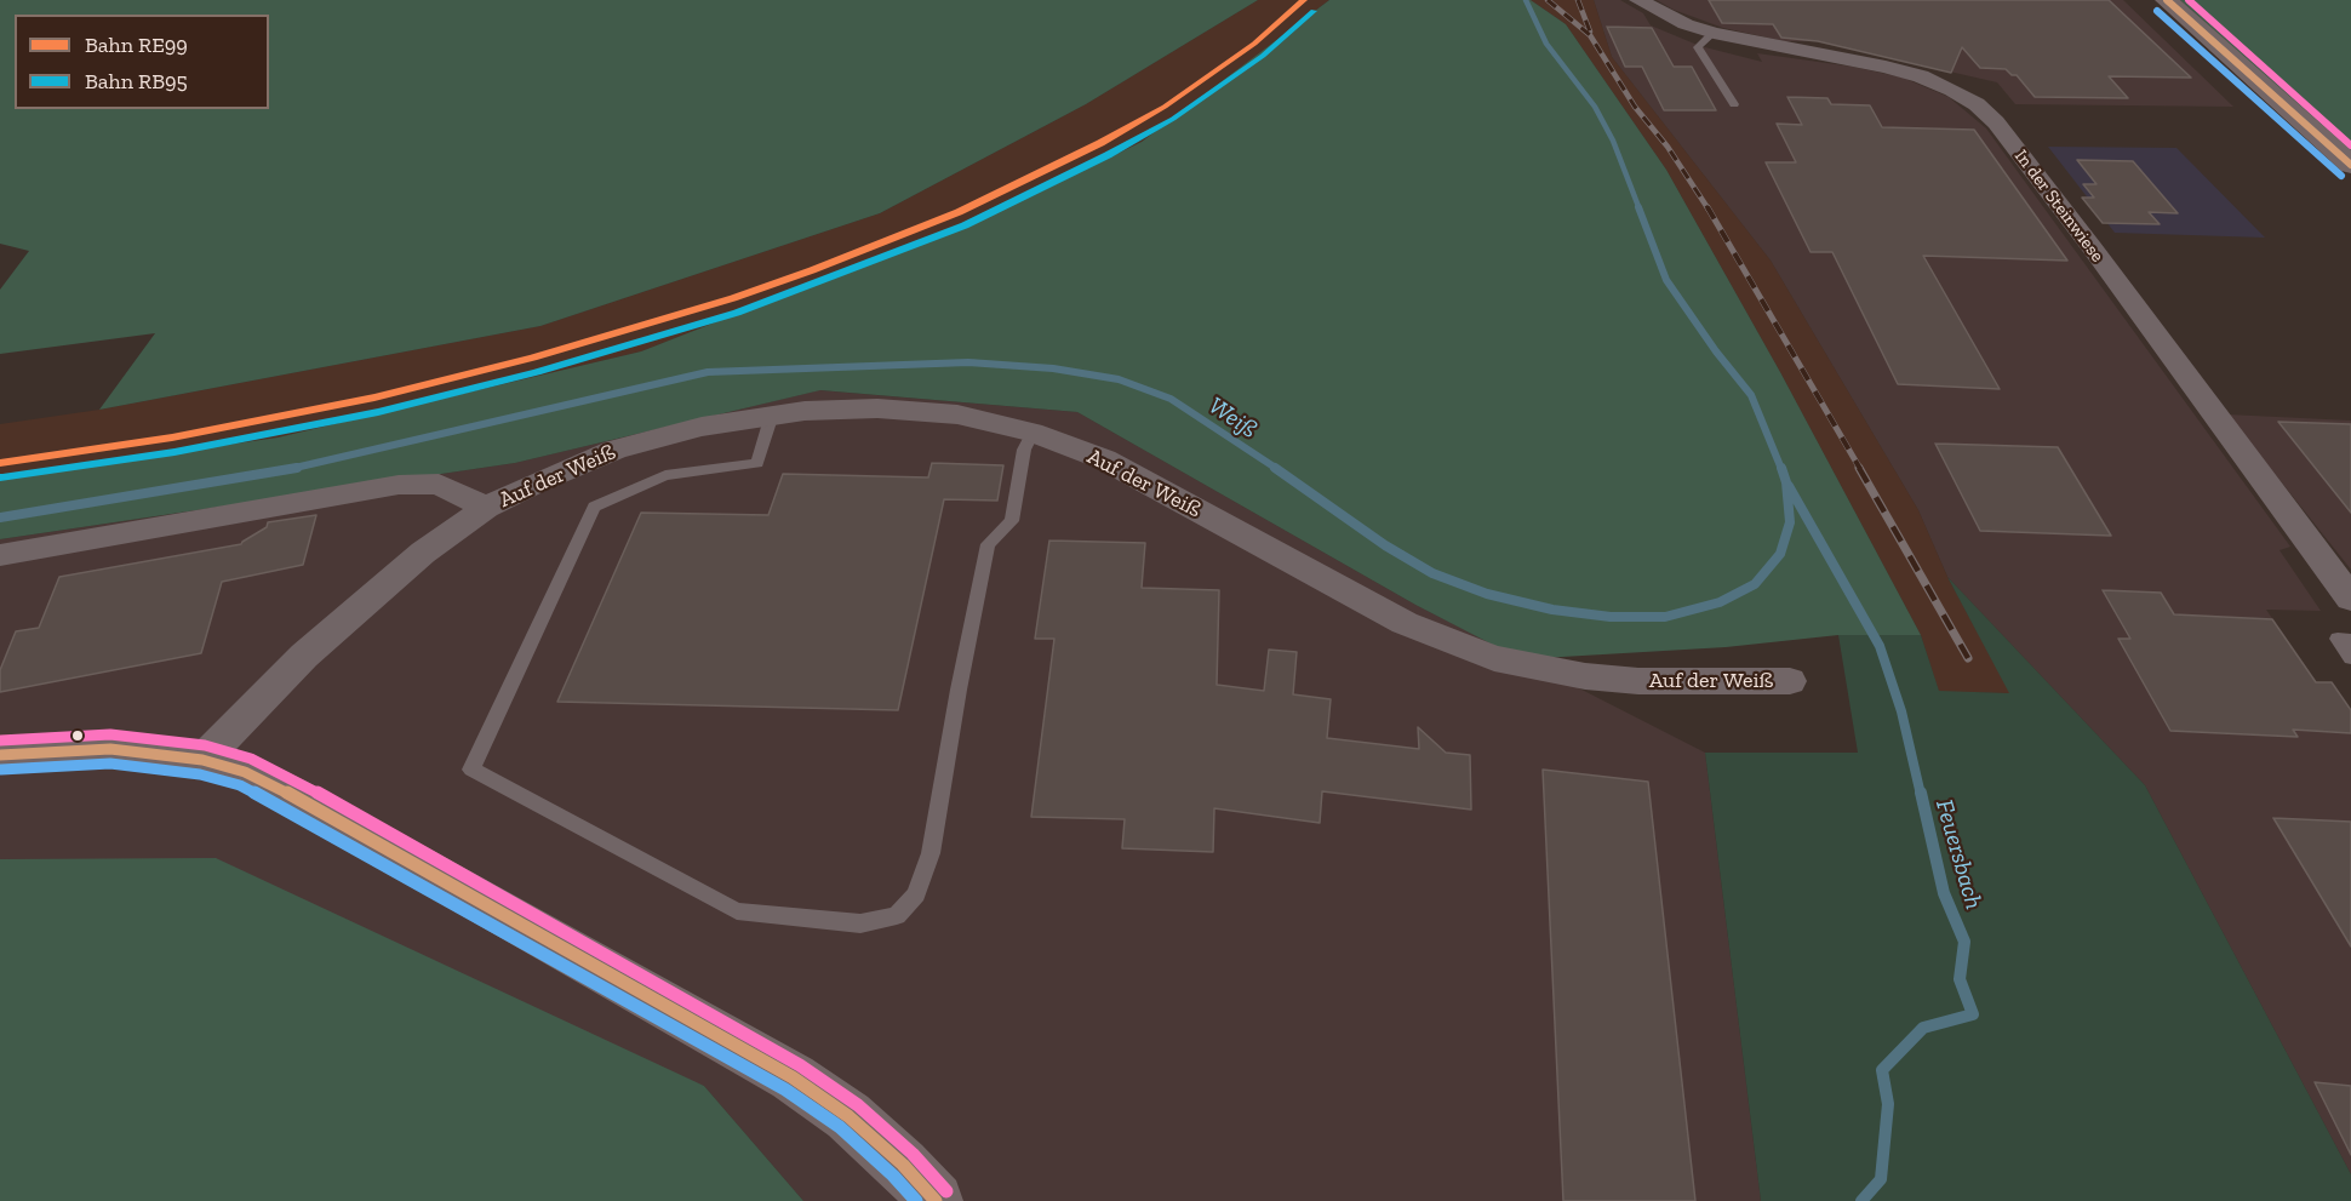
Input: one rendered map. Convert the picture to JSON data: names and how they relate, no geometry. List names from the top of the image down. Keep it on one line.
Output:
{"streets":{"street":["In der Steinwiese","Auf der Weiß"]},"water":["Weiß","Feuersbach"],"lines":["rail line RE99","rail line RB95"],"legend":["Bahn RE99","Bahn RB95"]}
